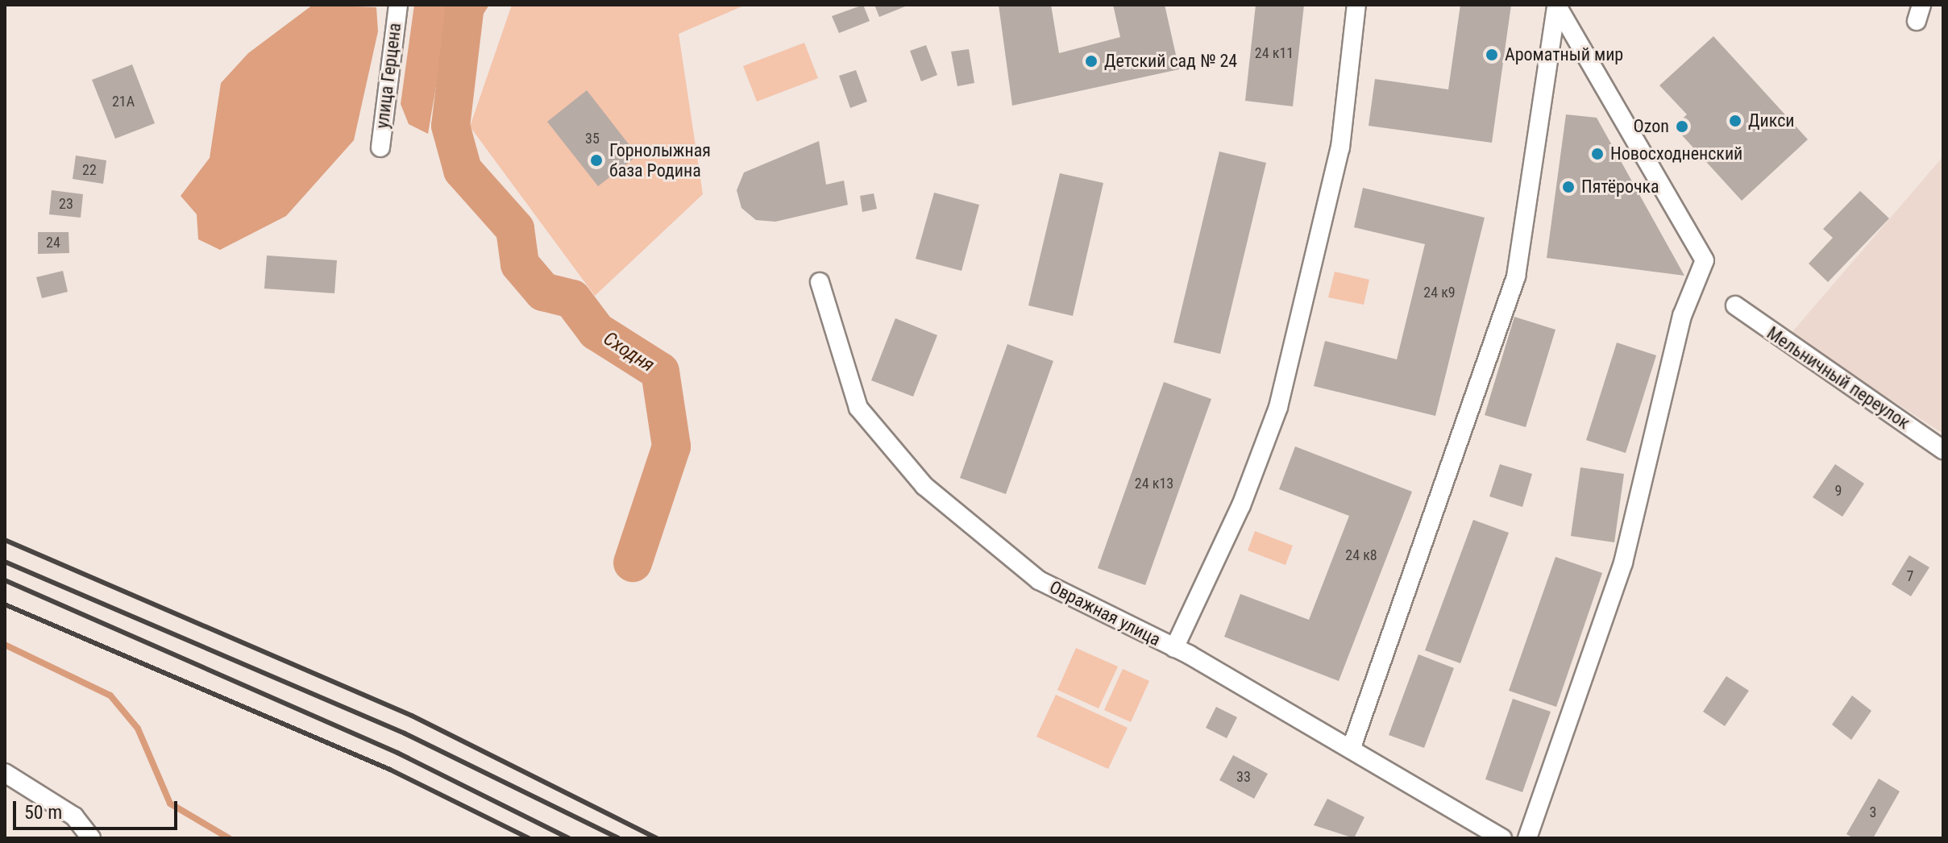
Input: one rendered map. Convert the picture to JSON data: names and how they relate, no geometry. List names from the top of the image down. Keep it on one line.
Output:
{"streets":{"street":["улица Герцена","Мельничный переулок","Овражная улица"]},"water":["Сходня"],"places":["Ароматный мир","Детский сад № 24","Дикси","Ozon","Новосходненский","Горнолыжная база Родина","Пятёрочка"],"house_numbers":["24 к11","21А","35","22","23","24","24 к9","24 к13","9","24 к8","7","33","3"],"scale_bar":"50 m"}
